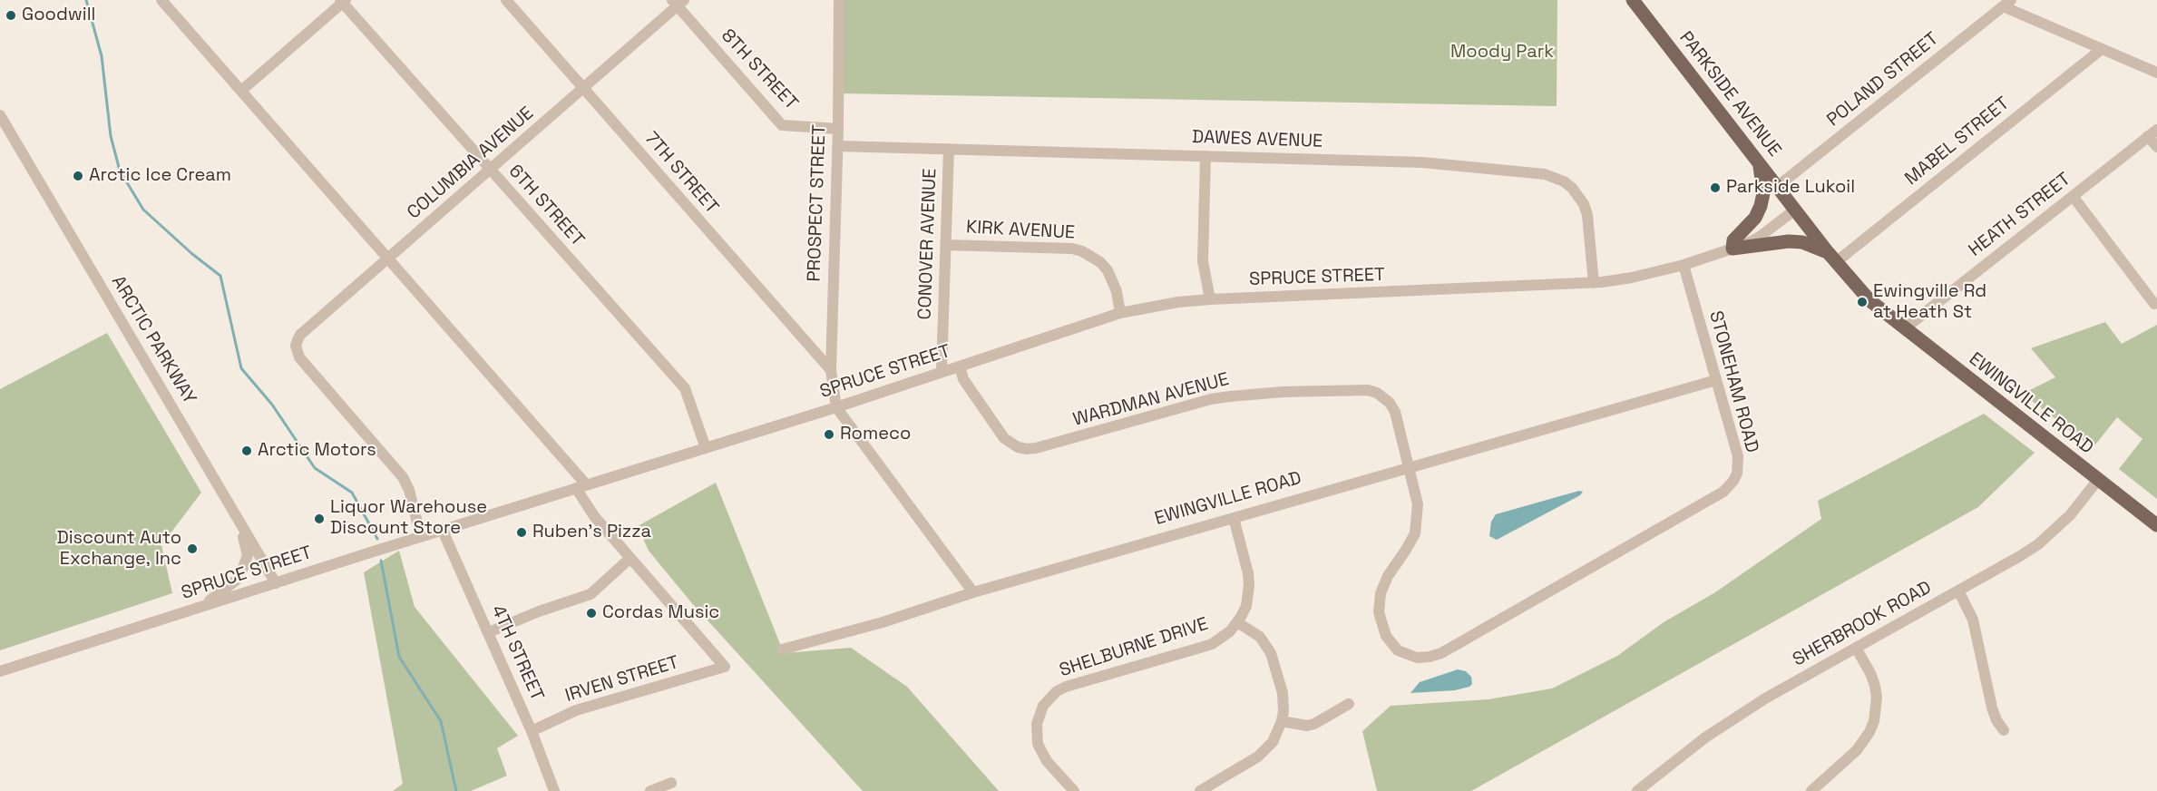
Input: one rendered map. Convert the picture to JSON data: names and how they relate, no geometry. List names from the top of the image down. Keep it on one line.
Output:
{"streets":{"main road":["PARKSIDE AVENUE","EWINGVILLE ROAD"],"street":["8TH STREET","POLAND STREET","DAWES AVENUE","MABEL STREET","COLUMBIA AVENUE","7TH STREET","PROSPECT STREET","6TH STREET","HEATH STREET","KIRK AVENUE","CONOVER AVENUE","SPRUCE STREET","ARCTIC PARKWAY","STONEHAM ROAD","WARDMAN AVENUE","SHERBROOK ROAD","SHELBURNE DRIVE","4TH STREET","IRVEN STREET"]},"crossings":[["8TH STREET","COLUMBIA AVENUE"],["8TH STREET","PROSPECT STREET"],["POLAND STREET","PARKSIDE AVENUE"],["PARKSIDE AVENUE","MABEL STREET"],["PARKSIDE AVENUE","SPRUCE STREET"],["PARKSIDE AVENUE","EWINGVILLE ROAD"],["DAWES AVENUE","PROSPECT STREET"],["DAWES AVENUE","CONOVER AVENUE"],["DAWES AVENUE","SPRUCE STREET"],["COLUMBIA AVENUE","7TH STREET"],["COLUMBIA AVENUE","6TH STREET"],["COLUMBIA AVENUE","SPRUCE STREET"],["7TH STREET","PROSPECT STREET"],["PROSPECT STREET","SPRUCE STREET"],["6TH STREET","SPRUCE STREET"],["HEATH STREET","EWINGVILLE ROAD"],["KIRK AVENUE","CONOVER AVENUE"],["KIRK AVENUE","SPRUCE STREET"],["CONOVER AVENUE","SPRUCE STREET"],["SPRUCE STREET","ARCTIC PARKWAY"],["SPRUCE STREET","STONEHAM ROAD"],["SPRUCE STREET","WARDMAN AVENUE"],["SPRUCE STREET","4TH STREET"],["STONEHAM ROAD","WARDMAN AVENUE"],["STONEHAM ROAD","EWINGVILLE ROAD"],["WARDMAN AVENUE","EWINGVILLE ROAD"],["EWINGVILLE ROAD","SHERBROOK ROAD"],["EWINGVILLE ROAD","SHELBURNE DRIVE"],["4TH STREET","IRVEN STREET"]],"parks":["Moody Park"],"places":["Goodwill","Arctic Ice Cream","Parkside Lukoil","Ewingville Rd at Heath St","Romeco","Arctic Motors","Liquor Warehouse Discount Store","Ruben's Pizza","Discount Auto Exchange, Inc","Cordas Music"]}
